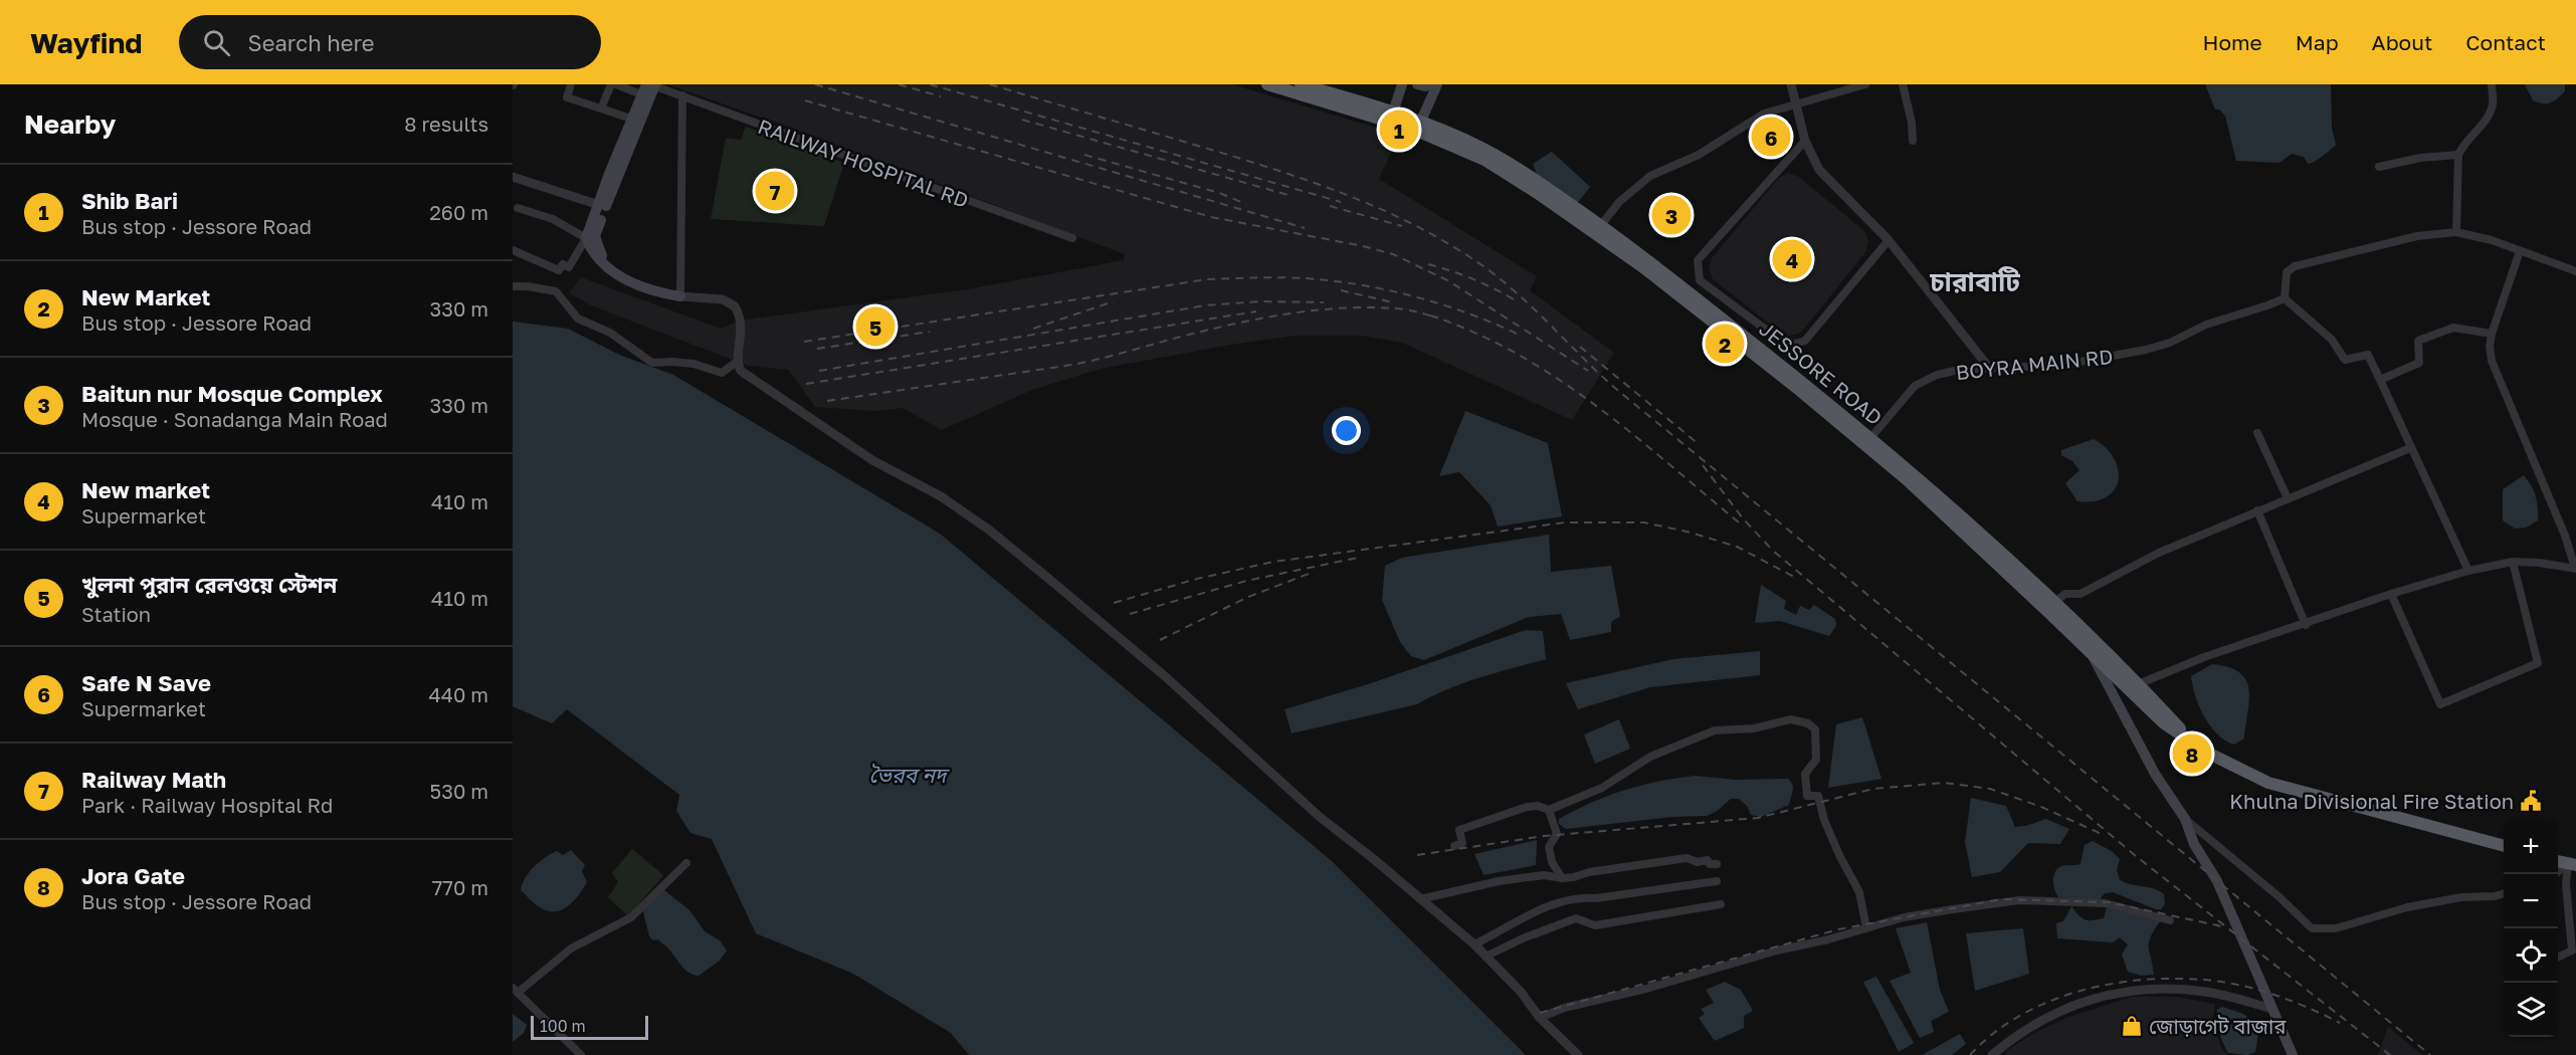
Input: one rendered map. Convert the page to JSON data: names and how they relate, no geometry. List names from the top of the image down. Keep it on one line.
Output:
{"streets":{"highway":["JESSORE ROAD"],"street":["RAILWAY HOSPITAL RD","BOYRA MAIN RD"]},"crossings":[["BOYRA MAIN RD","JESSORE ROAD"]],"districts":["চারাবাটি"],"water":["ভৈরব নদ"],"places":{"public building":["Khulna Divisional Fire Station"],"shop":["জোড়াগেট বাজার"]},"scale_bar":"100 m","page":{"header":"Wayfind","search":"Search here","nav":["Home","Map","About","Contact"],"heading":["Nearby","8 results"],"pins":["1","6","7","3","4","5","2","8"],"list":[{"mark":"1","name":"Shib Bari","note":"Bus stop · Jessore Road","value":"260 m"},{"mark":"2","name":"New Market","note":"Bus stop · Jessore Road","value":"330 m"},{"mark":"3","name":"Baitun nur Mosque Complex","note":"Mosque · Sonadanga Main Road","value":"330 m"},{"mark":"4","name":"New market","note":"Supermarket","value":"410 m"},{"mark":"5","name":"খুলনা পুরান রেলওয়ে স্টেশন","note":"Station","value":"410 m"},{"mark":"6","name":"Safe N Save","note":"Supermarket","value":"440 m"},{"mark":"7","name":"Railway Math","note":"Park · Railway Hospital Rd","value":"530 m"},{"mark":"8","name":"Jora Gate","note":"Bus stop · Jessore Road","value":"770 m"}],"map_buttons":["+","−"],"scale":"100 m"}}
